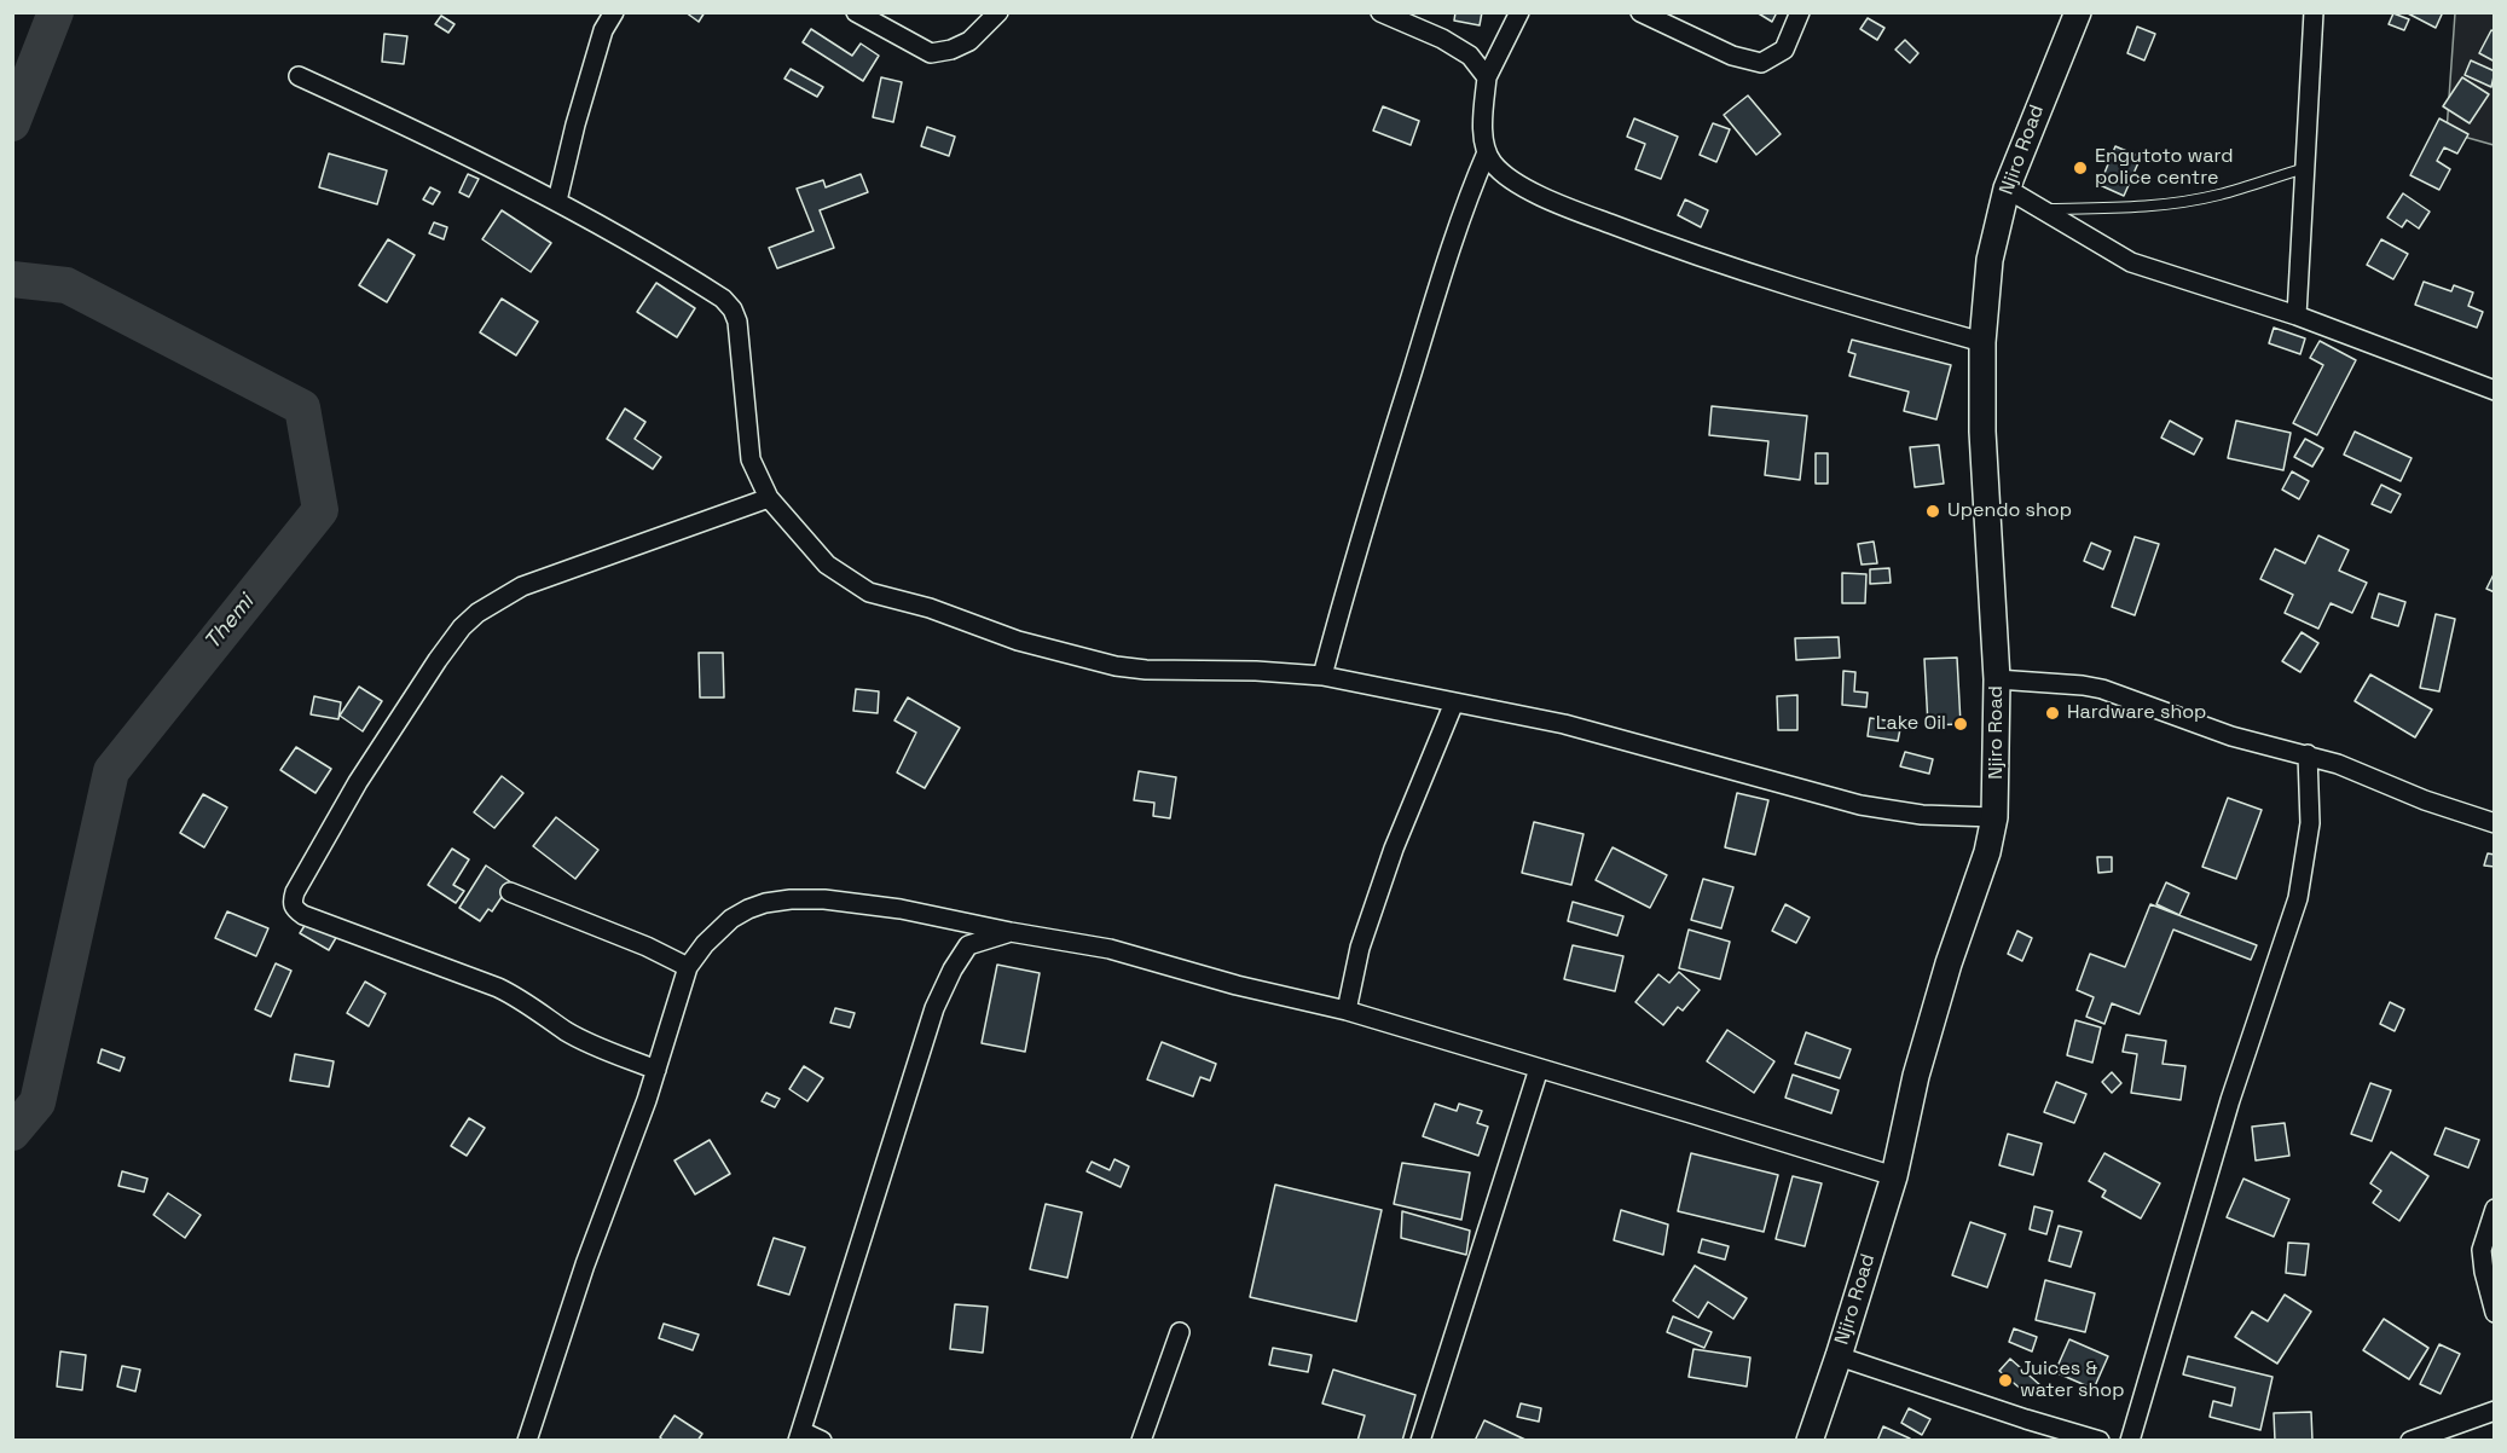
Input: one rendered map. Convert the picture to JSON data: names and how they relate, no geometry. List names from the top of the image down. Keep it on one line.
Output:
{"streets":{"street":["Njiro Road"]},"water":["Themi"],"places":["Engutoto ward police centre","Upendo shop","Hardware shop","Lake Oil","Juices & water shop"]}
